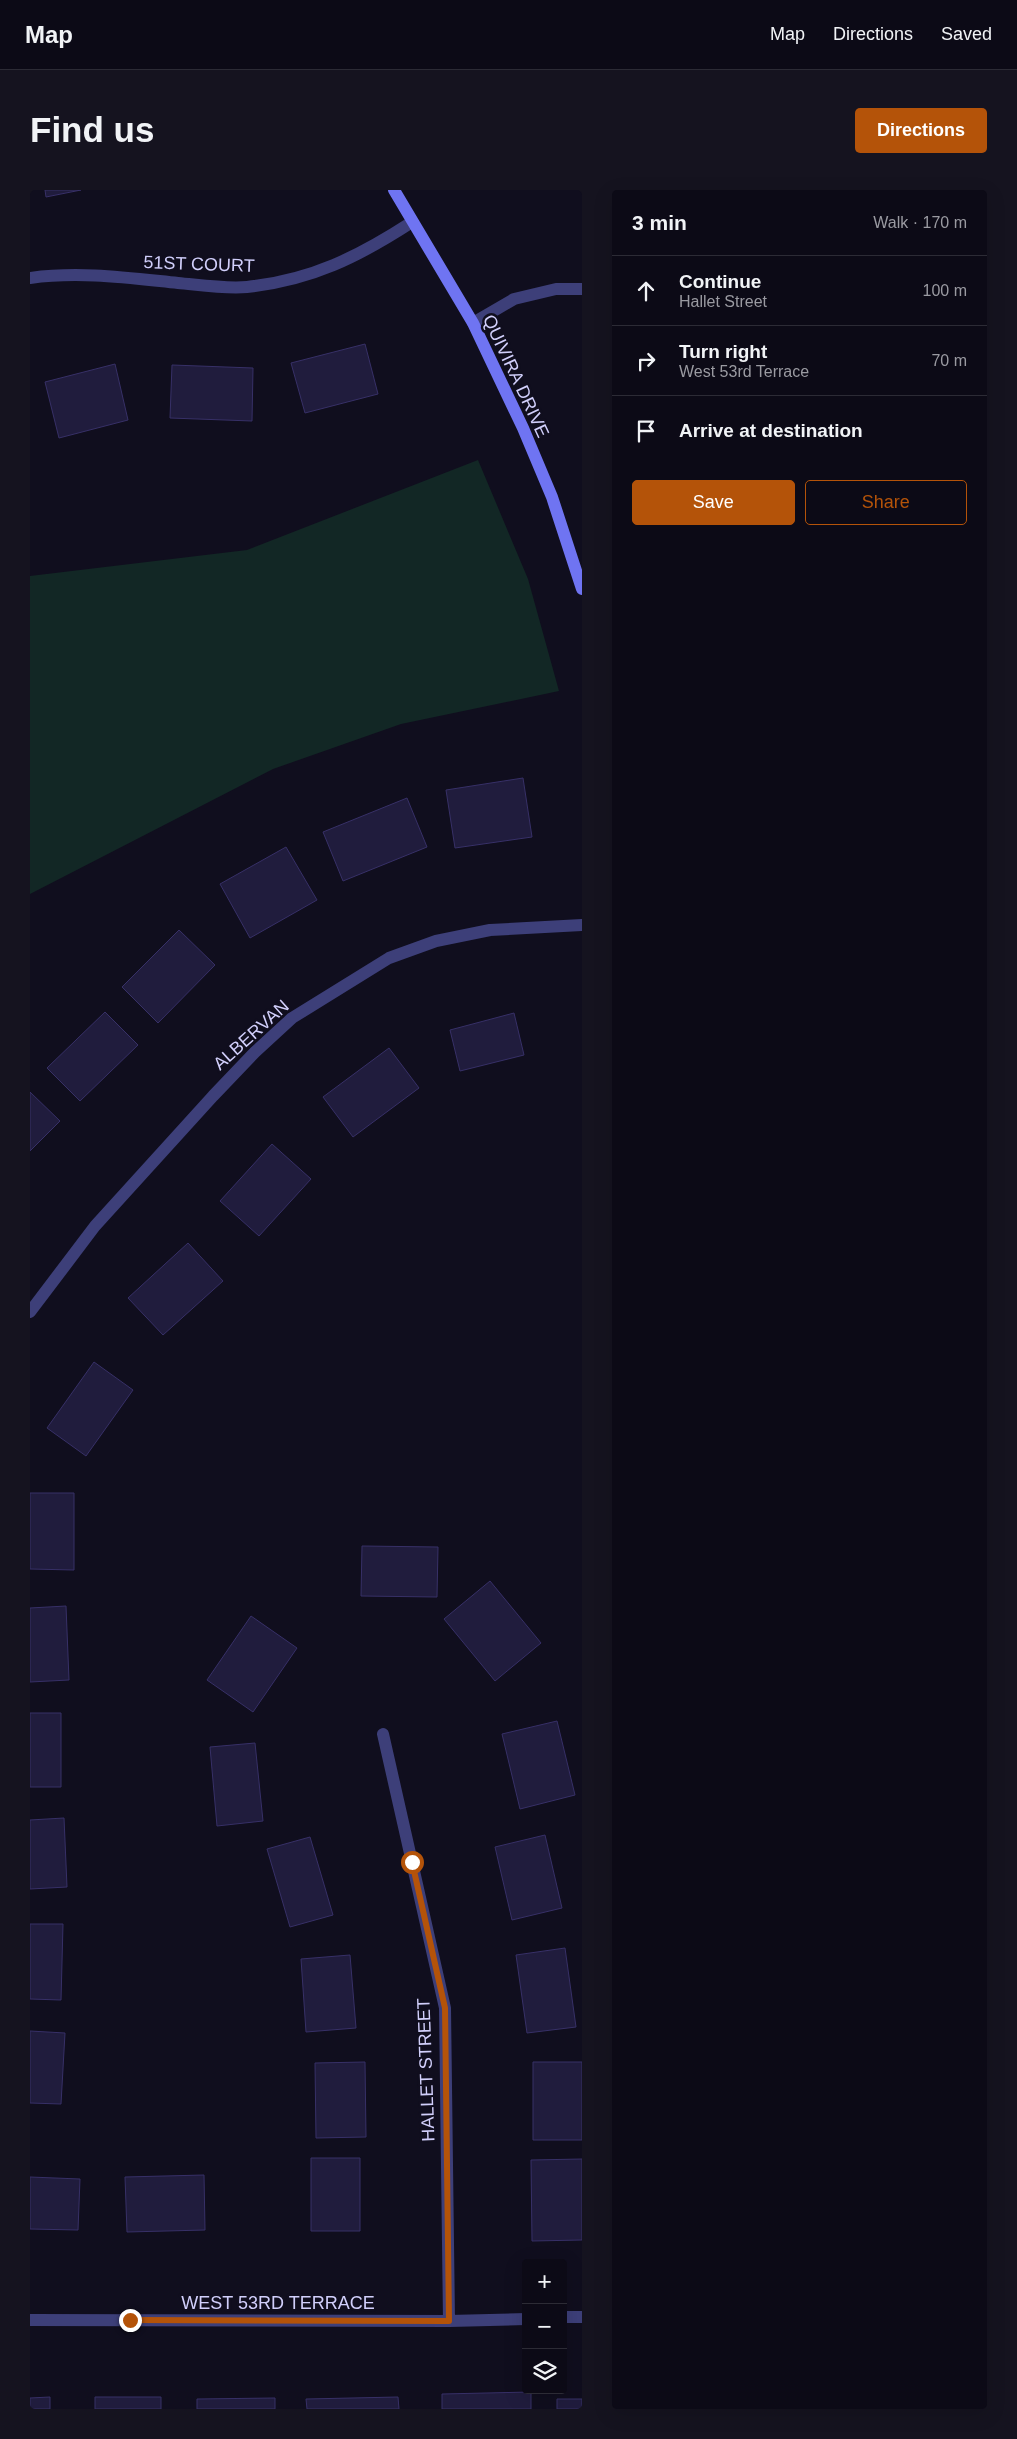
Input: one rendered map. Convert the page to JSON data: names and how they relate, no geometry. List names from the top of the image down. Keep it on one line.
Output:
{"streets":{"main road":["QUIVIRA DRIVE"],"street":["51ST COURT","ALBERVAN","HALLET STREET","WEST 53RD TERRACE"]},"crossings":[["51ST COURT","QUIVIRA DRIVE"],["HALLET STREET","WEST 53RD TERRACE"]],"page":{"header":"Map","nav":["Map","Directions","Saved"],"buttons":["Directions",["Save","Share"]],"title":"Find us","heading":["3 min","Walk · 170 m"],"list":[["Continue","Hallet Street","100 m"],["Turn right","West 53rd Terrace","70 m"],"Arrive at destination"],"map_buttons":["+","−"]}}
